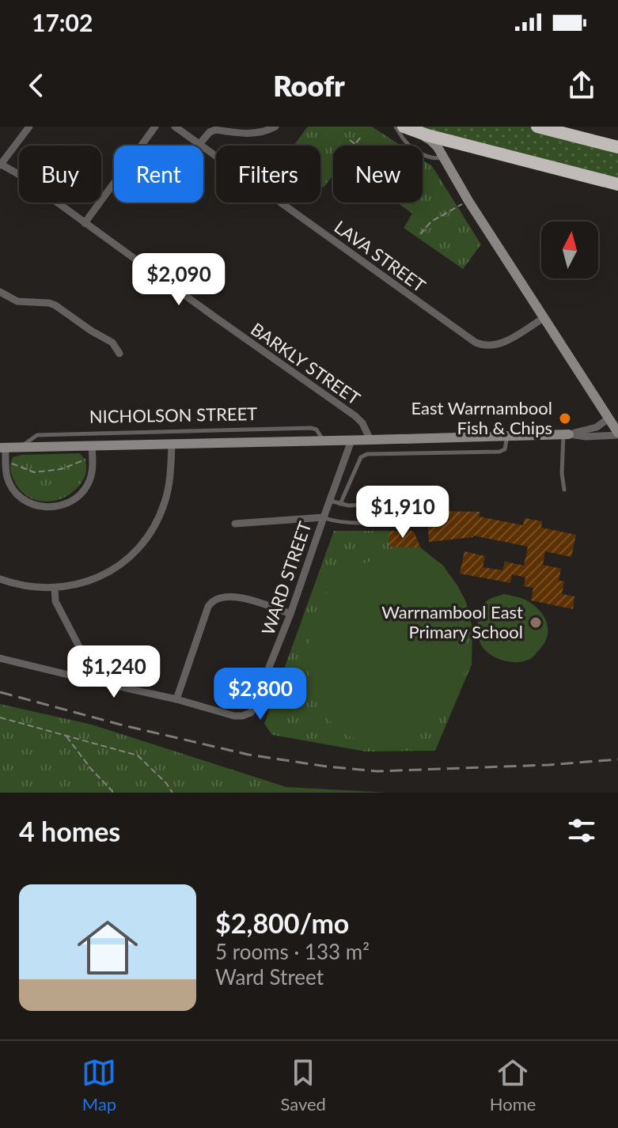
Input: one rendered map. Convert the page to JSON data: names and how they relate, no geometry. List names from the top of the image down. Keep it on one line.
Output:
{"streets":{"street":["LAVA STREET","BARKLY STREET","NICHOLSON STREET","WARD STREET"]},"crossings":[["BARKLY STREET","NICHOLSON STREET"],["NICHOLSON STREET","WARD STREET"]],"places":["East Warrnambool Fish & Chips","Warrnambool East Primary School"],"north":"top","page":{"status":"17:02","header":"Roofr","chip":["Buy","Rent","Filters","New"],"price":["$2,090","$1,910","$1,240","$2,800"],"heading":"4 homes","list":[{"name":"$2,800/mo","note":"5 rooms · 133 m² · Ward Street"}],"tabs":["Map","Saved","Home"]}}
